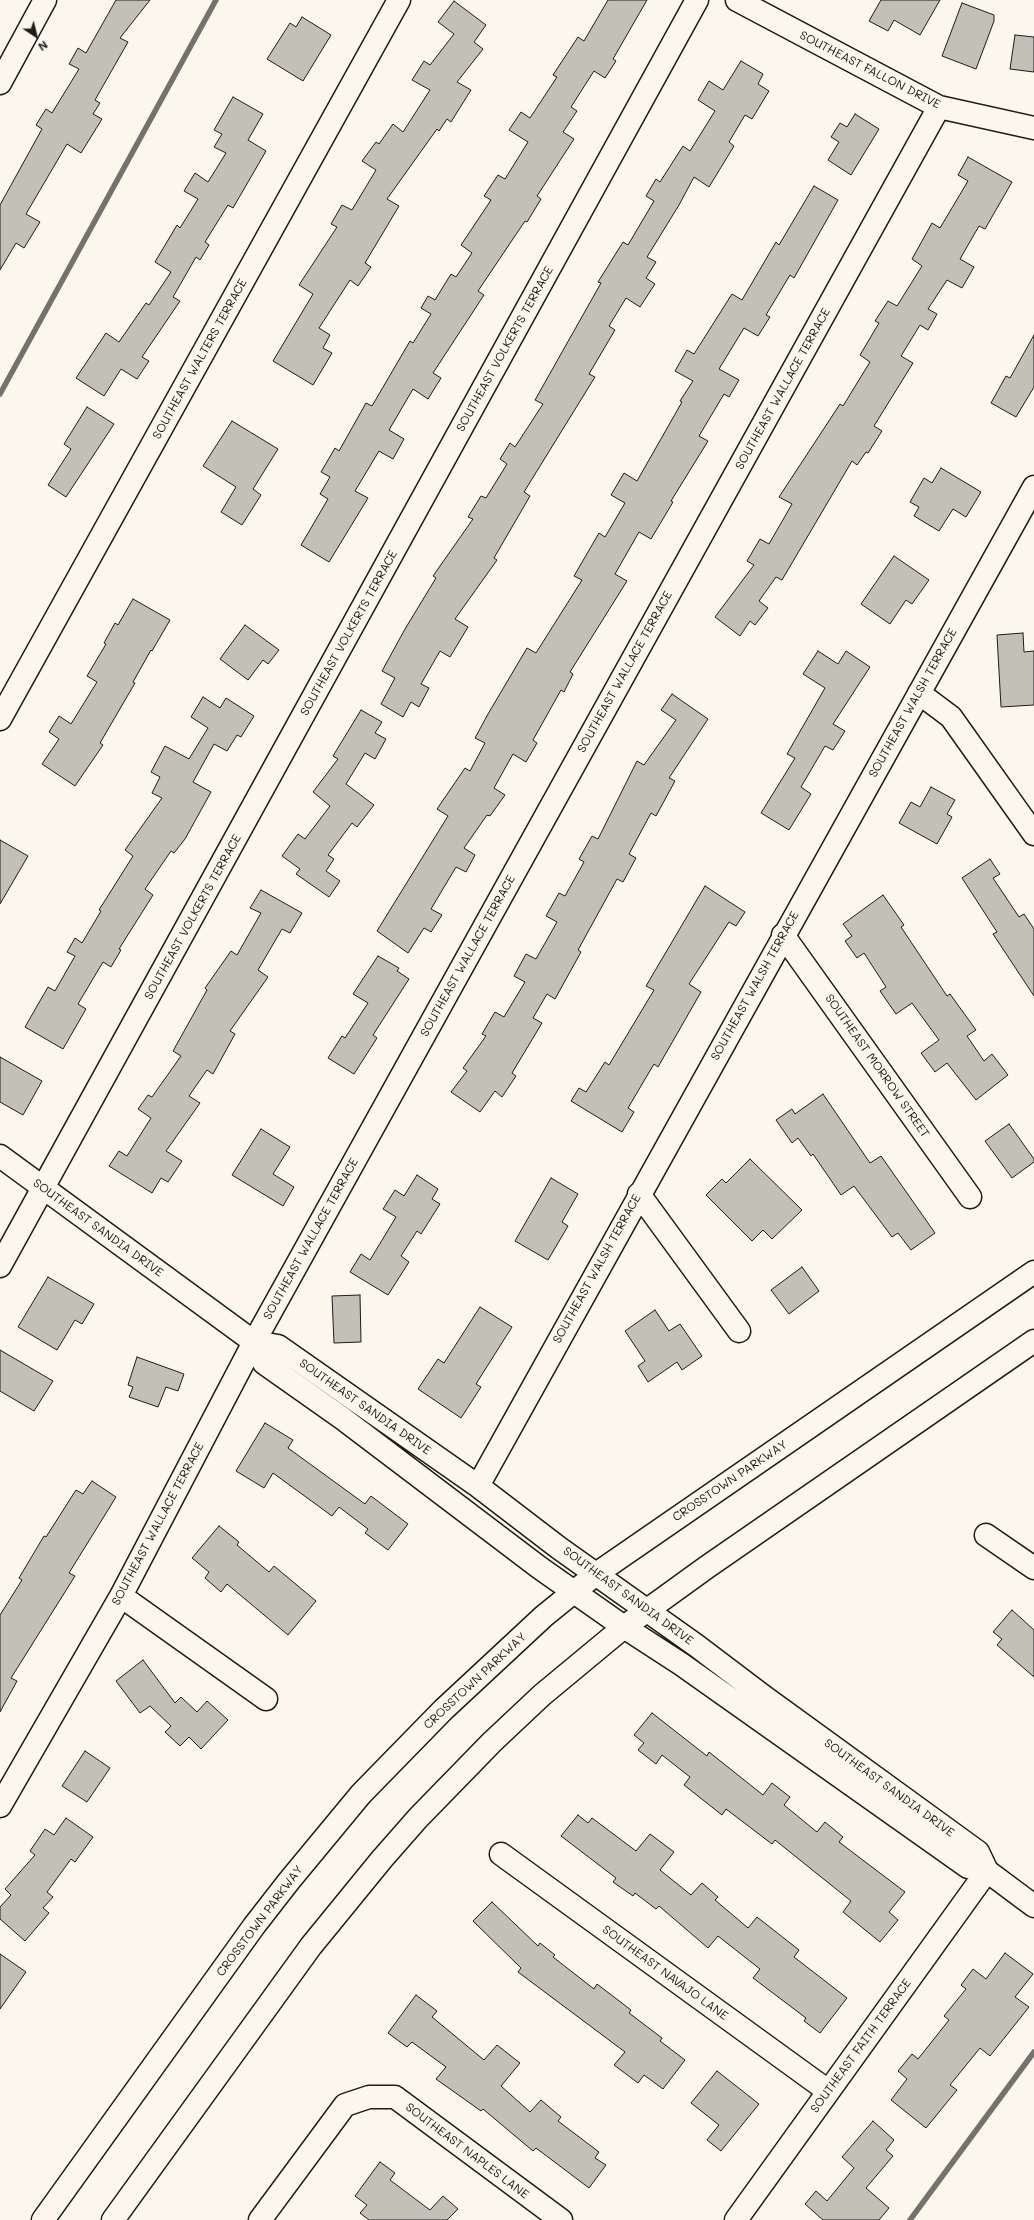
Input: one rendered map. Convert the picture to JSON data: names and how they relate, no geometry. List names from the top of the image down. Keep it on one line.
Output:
{"streets":{"street":["SOUTHEAST FALLON DRIVE","SOUTHEAST VOLKERTS TERRACE","SOUTHEAST WALTERS TERRACE","SOUTHEAST WALLACE TERRACE","SOUTHEAST WALSH TERRACE","SOUTHEAST MORROW STREET","SOUTHEAST SANDIA DRIVE","CROSSTOWN PARKWAY","SOUTHEAST NAVAJO LANE","SOUTHEAST FAITH TERRACE","SOUTHEAST NAPLES LANE"]},"crossings":[["SOUTHEAST FALLON DRIVE","SOUTHEAST WALLACE TERRACE"],["SOUTHEAST VOLKERTS TERRACE","SOUTHEAST SANDIA DRIVE"],["SOUTHEAST WALLACE TERRACE","SOUTHEAST SANDIA DRIVE"],["SOUTHEAST WALSH TERRACE","SOUTHEAST MORROW STREET"],["SOUTHEAST WALSH TERRACE","SOUTHEAST SANDIA DRIVE"],["SOUTHEAST SANDIA DRIVE","CROSSTOWN PARKWAY"],["SOUTHEAST SANDIA DRIVE","SOUTHEAST FAITH TERRACE"],["SOUTHEAST NAVAJO LANE","SOUTHEAST FAITH TERRACE"]],"north":"bottom right"}
